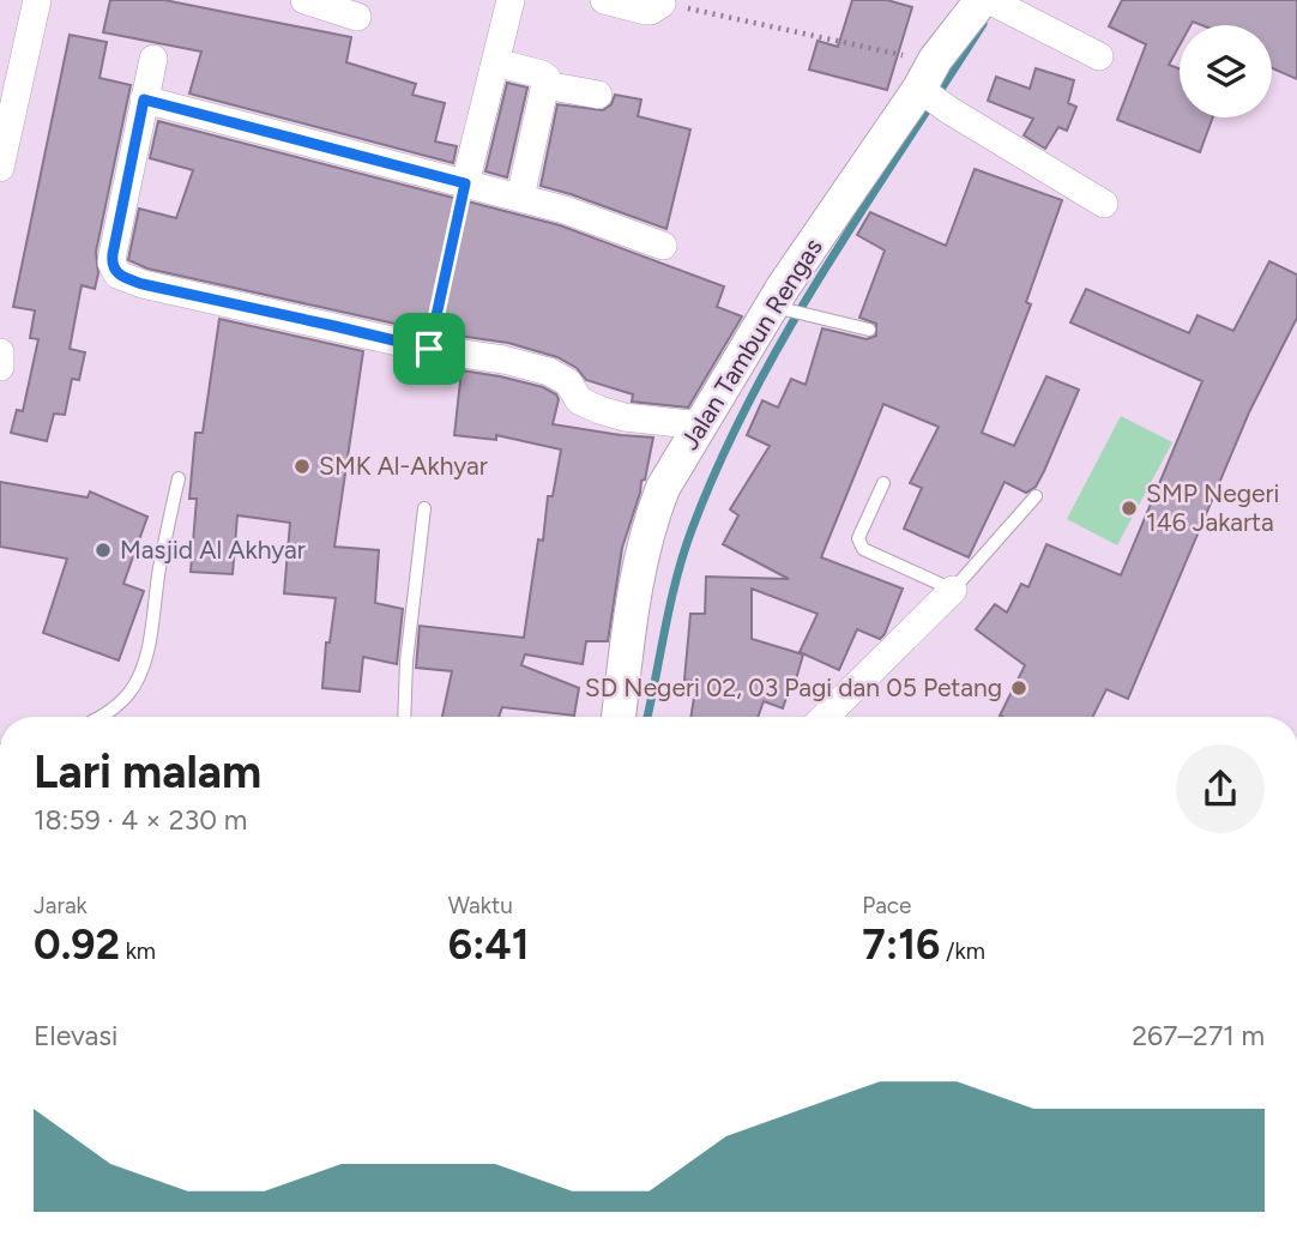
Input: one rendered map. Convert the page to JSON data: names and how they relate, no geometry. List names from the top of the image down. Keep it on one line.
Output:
{"streets":{"street":["Jalan Tambun Rengas"]},"places":["SMK Al-Akhyar","SMP Negeri 146 Jakarta","Masjid Al Akhyar","SD Negeri 02, 03 Pagi dan 05 Petang"],"page":{"heading":["Lari malam","18:59 · 4 × 230 m"],"stats":[["Jarak","0.92 km"],["Waktu","6:41"],["Pace","7:16 /km"]],"chart":["Elevasi","267–271 m"]}}
